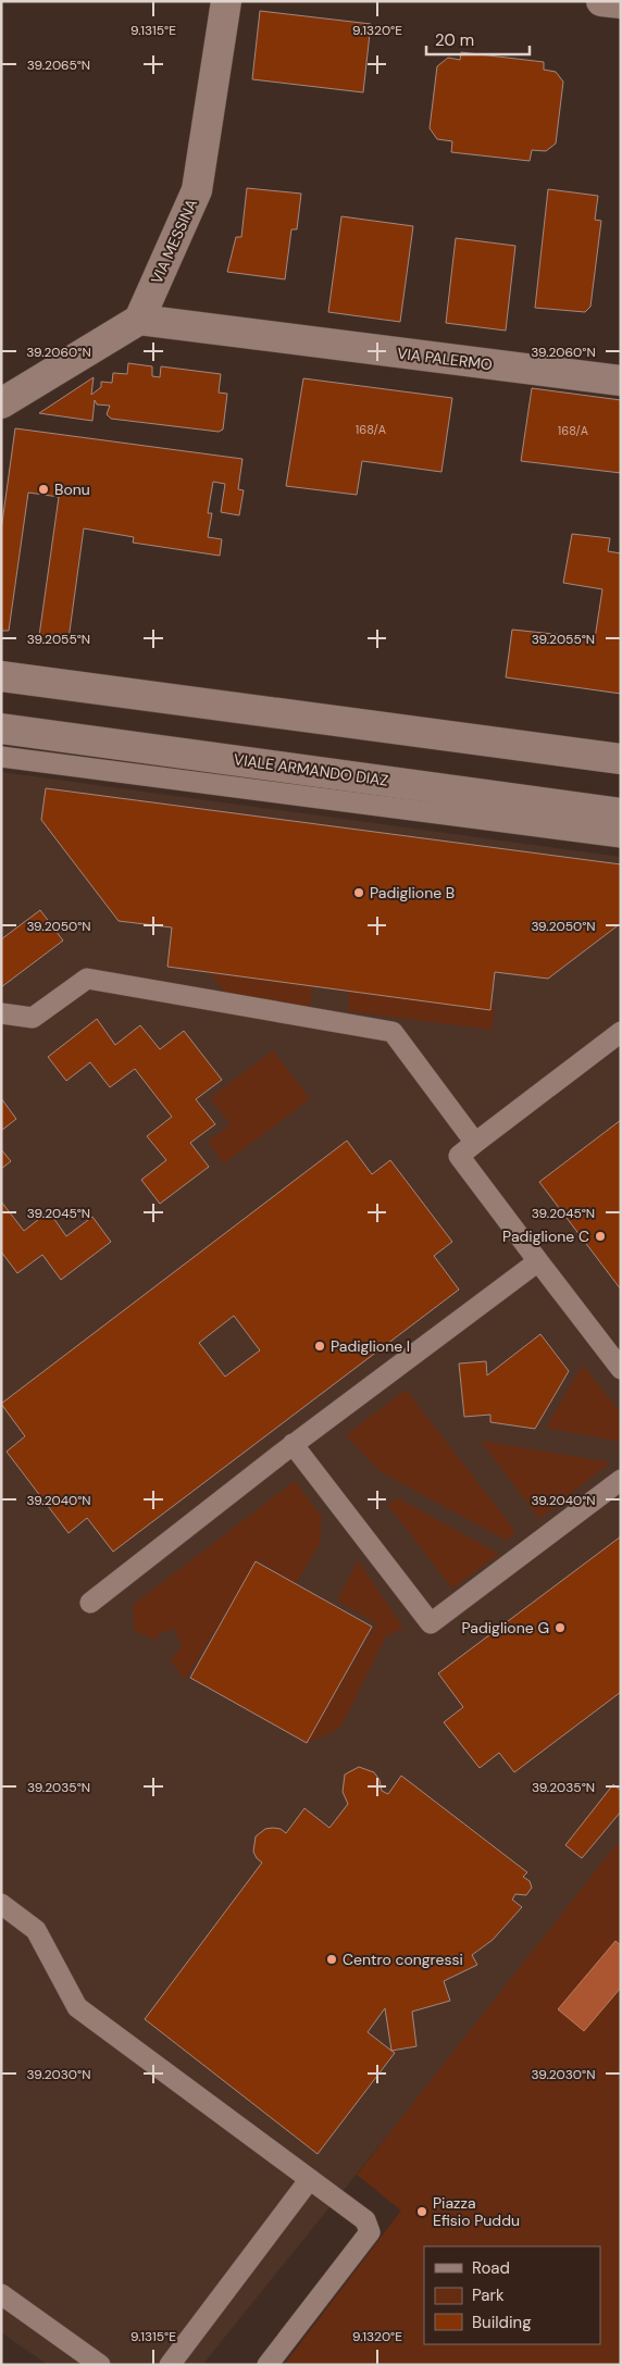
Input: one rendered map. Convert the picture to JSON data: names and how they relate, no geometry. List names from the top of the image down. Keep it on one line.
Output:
{"streets":{"main road":["VIA MESSINA","VIA PALERMO","VIALE ARMANDO DIAZ"]},"crossings":[["VIA MESSINA","VIA PALERMO"]],"places":["Bonu","Padiglione B","Padiglione C","Padiglione I","Padiglione G","Centro congressi","Piazza Efisio Puddu"],"house_numbers":["168/A","168/A"],"legend":["Road","Park","Building"],"scale_bar":"20 m","coordinates":["9.1315°E","9.1320°E","39.2065°N","39.2060°N","39.2055°N","39.2050°N","39.2045°N","39.2040°N","39.2035°N","39.2030°N"]}
